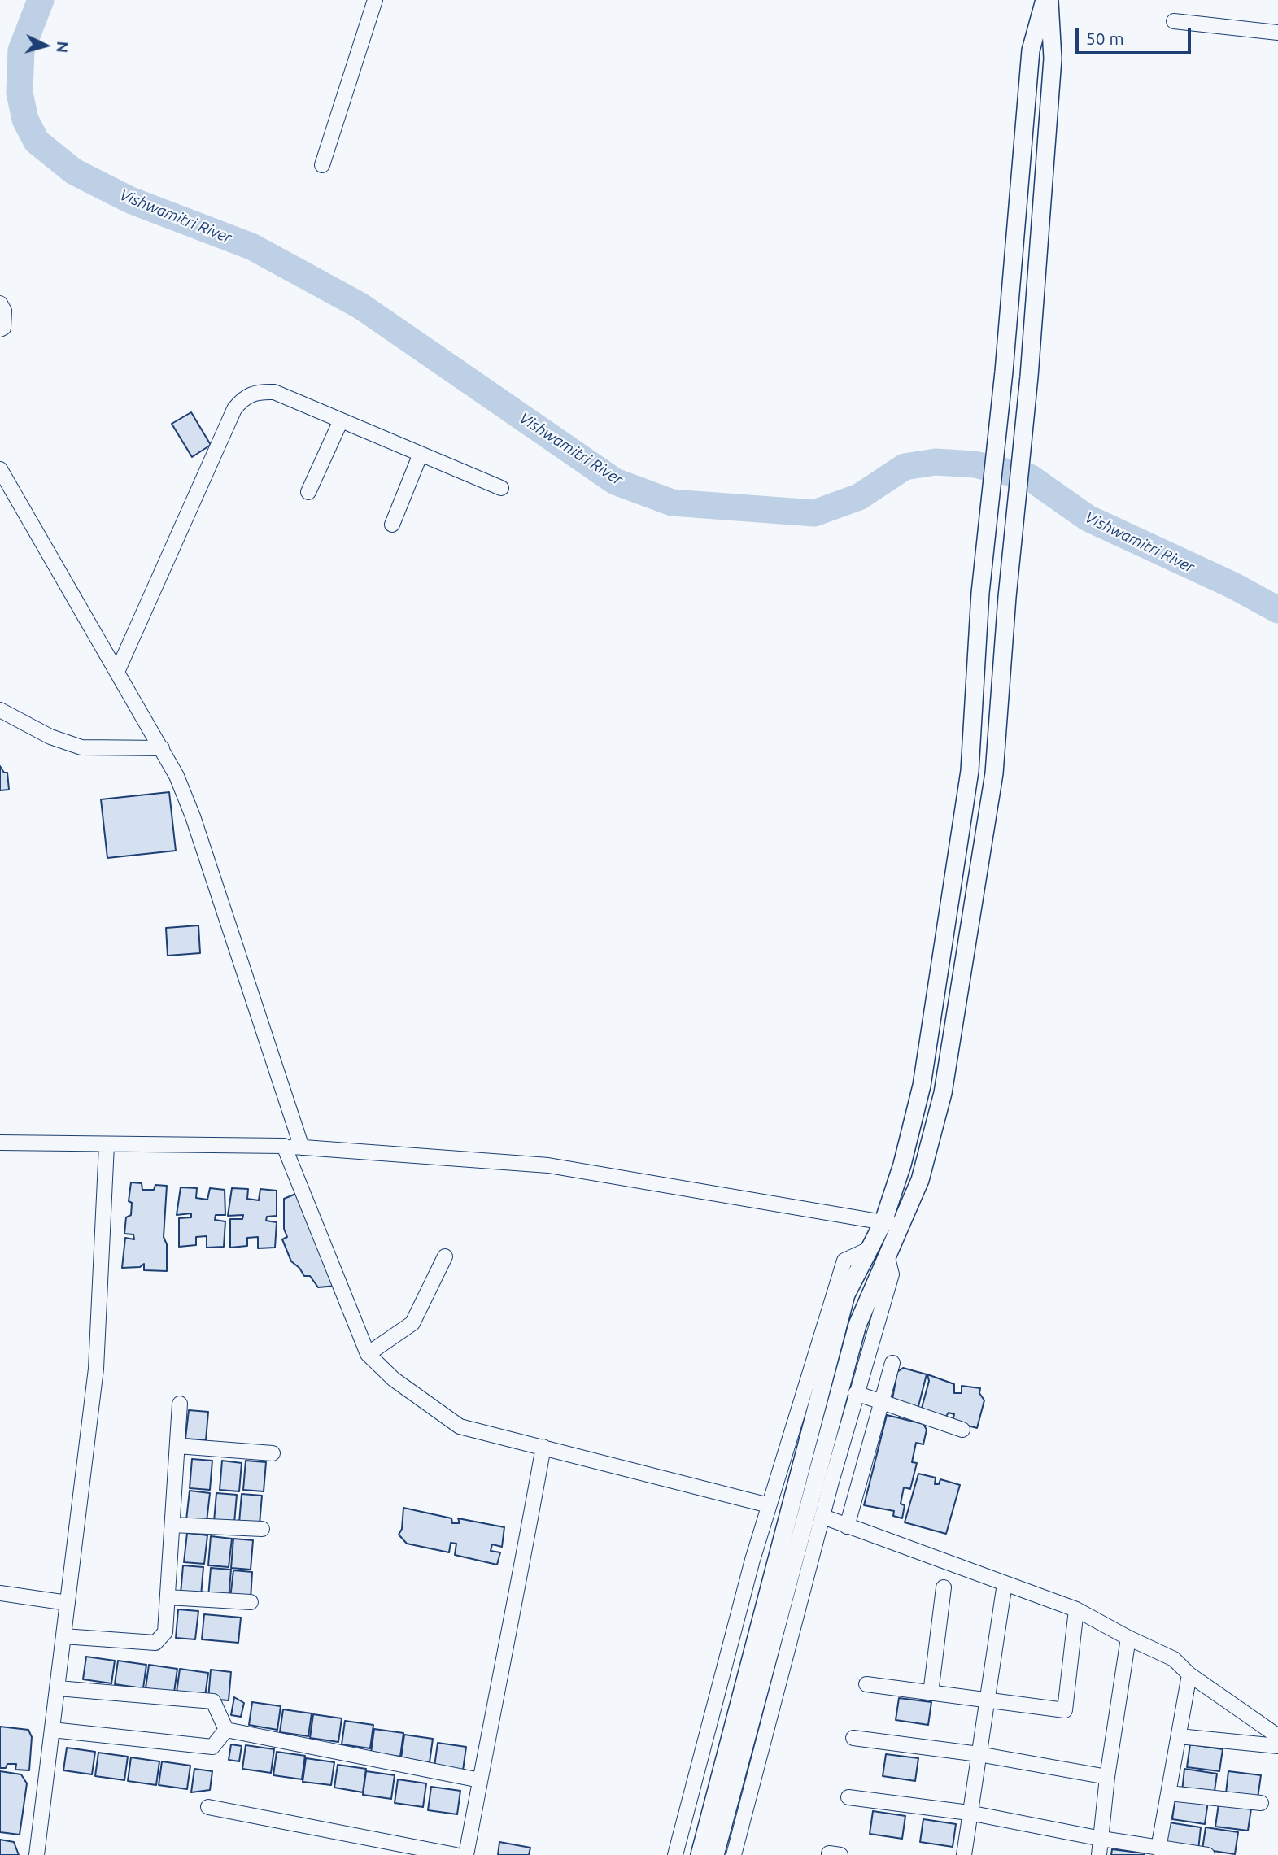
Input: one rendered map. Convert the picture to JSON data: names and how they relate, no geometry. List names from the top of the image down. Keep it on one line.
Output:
{"water":["Vishwamitri River"],"scale_bar":"50 m","north":"right"}
